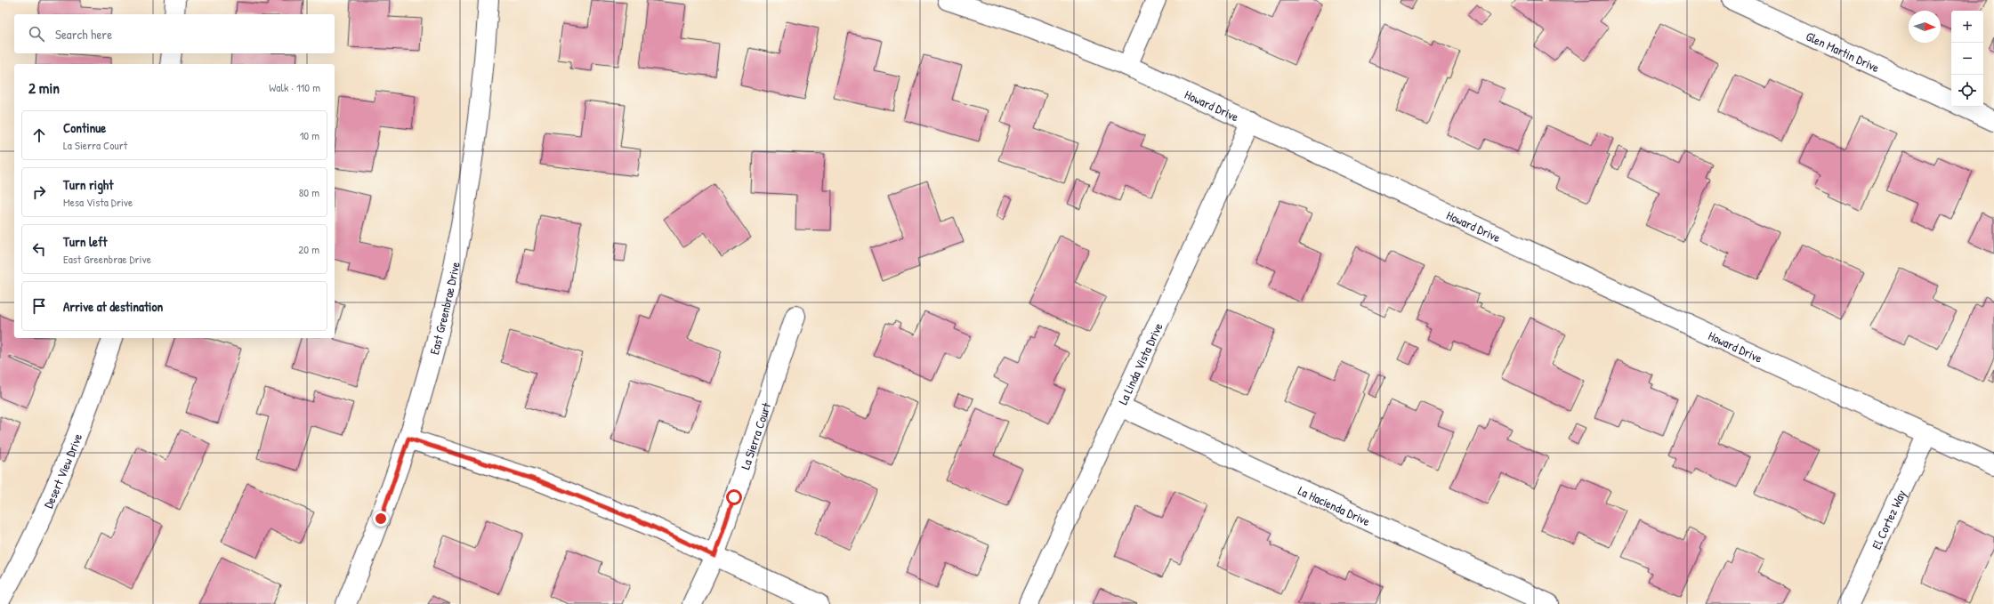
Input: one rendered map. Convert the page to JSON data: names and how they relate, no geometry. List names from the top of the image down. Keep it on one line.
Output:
{"streets":{"street":["Glen Martin Drive","Howard Drive","East Greenbrae Drive","La Linda Vista Drive","La Sierra Court","Desert View Drive","La Hacienda Drive","El Cortez Way"]},"crossings":[["Howard Drive","La Linda Vista Drive"],["Howard Drive","El Cortez Way"],["La Linda Vista Drive","La Hacienda Drive"]],"north":"right","page":{"map_buttons":["+","−"],"search":"Search here","heading":["2 min","Walk · 110 m"],"list":[["Continue","La Sierra Court","10 m"],["Turn right","Mesa Vista Drive","80 m"],["Turn left","East Greenbrae Drive","20 m"],"Arrive at destination"]}}
